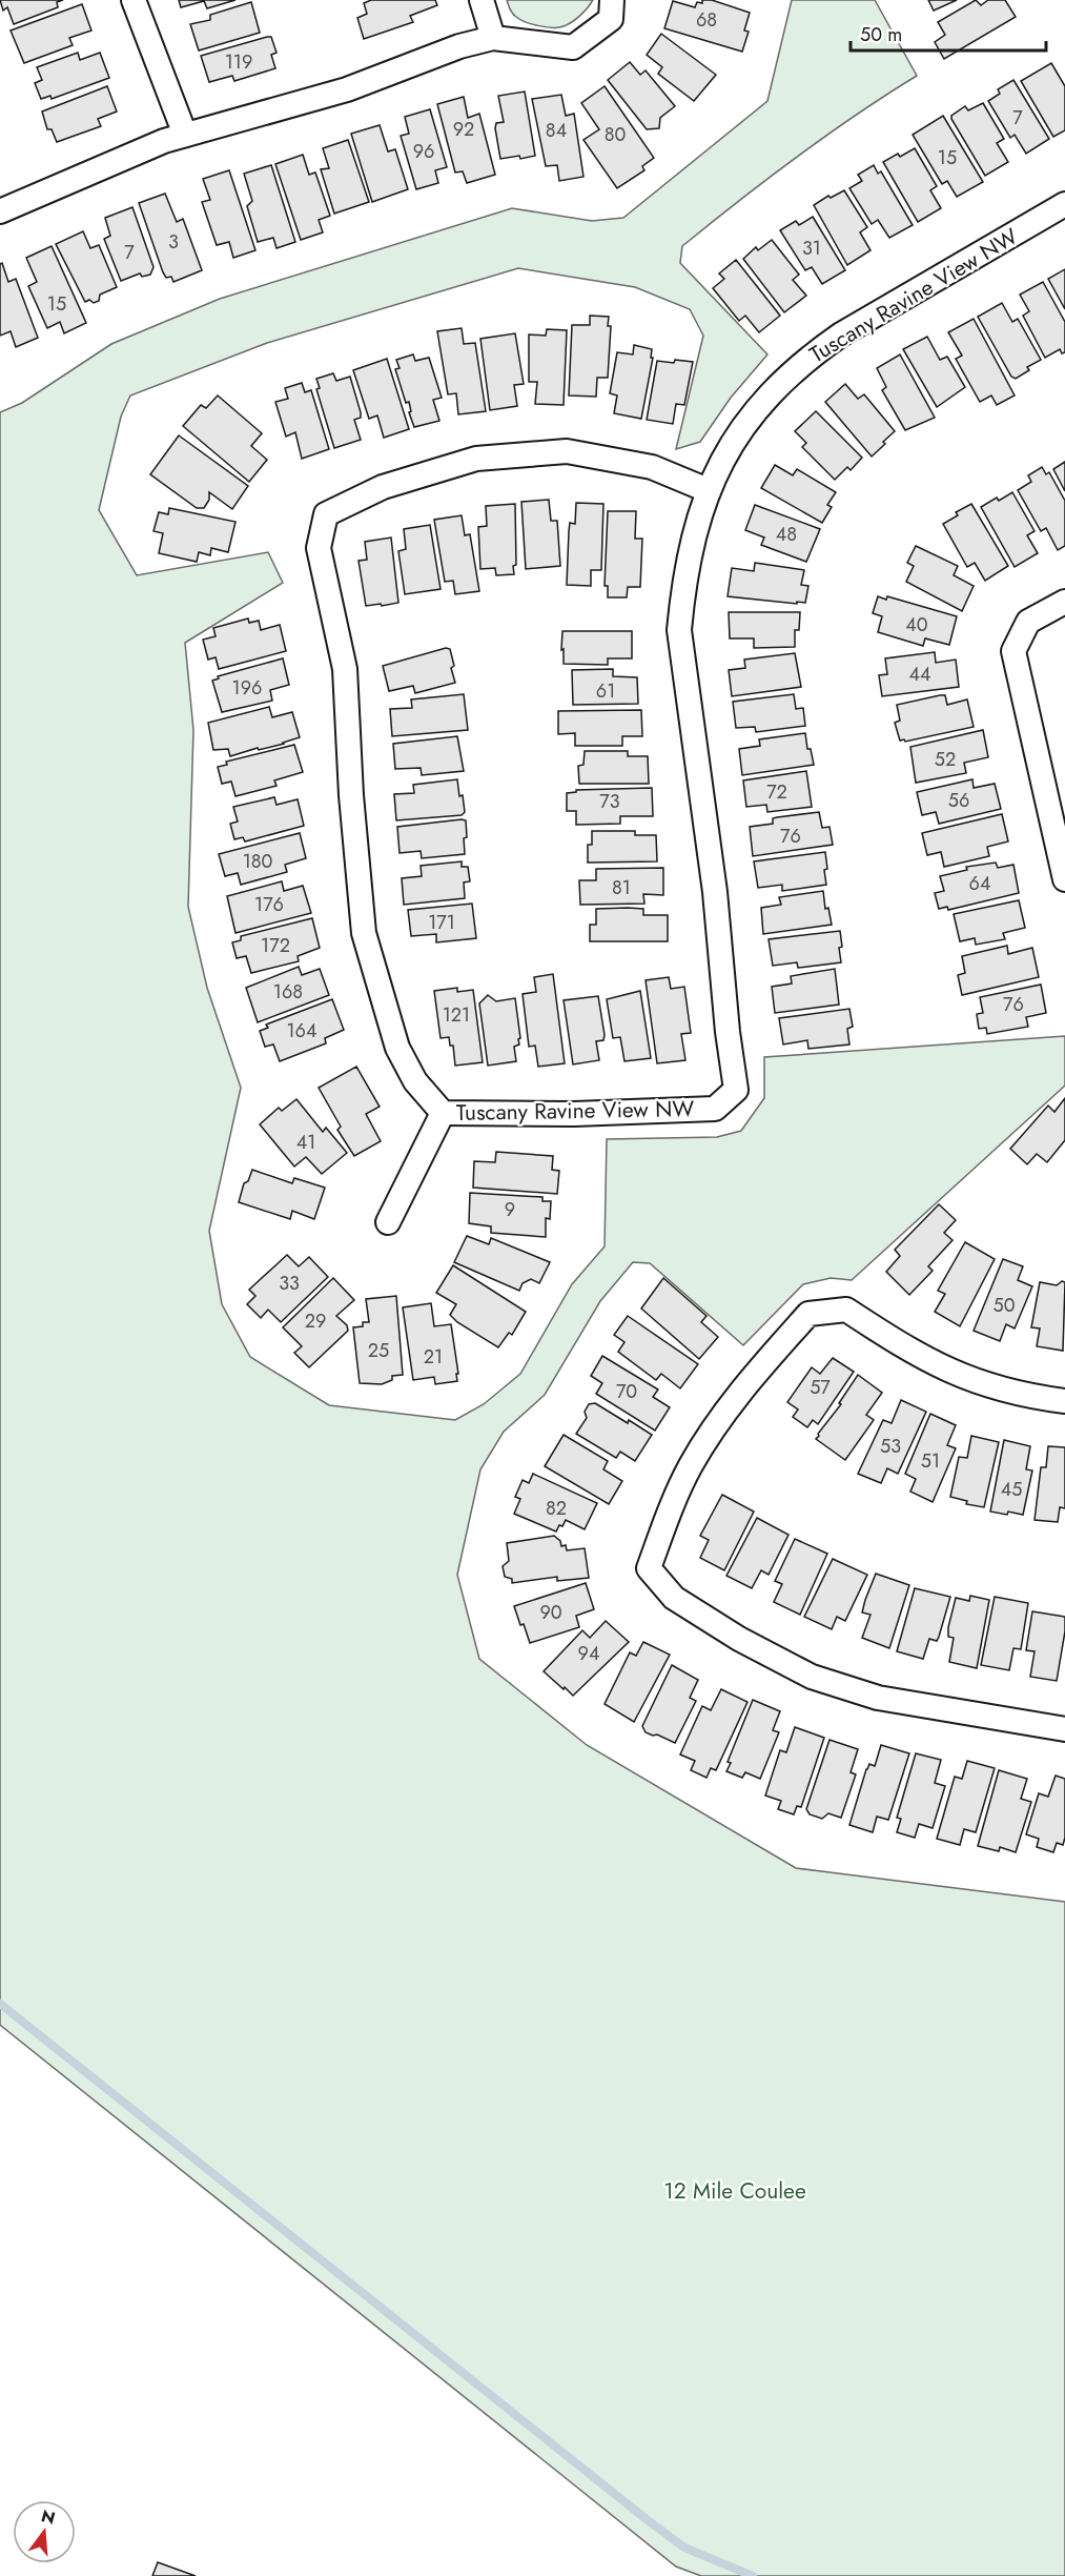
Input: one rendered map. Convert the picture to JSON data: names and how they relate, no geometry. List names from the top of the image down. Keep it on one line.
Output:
{"streets":{"street":["Tuscany Ravine View NW"]},"parks":["12 Mile Coulee"],"house_numbers":["68","119","7","92","84","80","96","15","3","31","7","15","48","40","44","196","61","52","72","56","73","76","180","64","81","176","171","172","168","76","121","164","41","9","33","50","29","25","21","57","70","53","51","45","82","90","94"],"scale_bar":"50 m","north":"top"}
